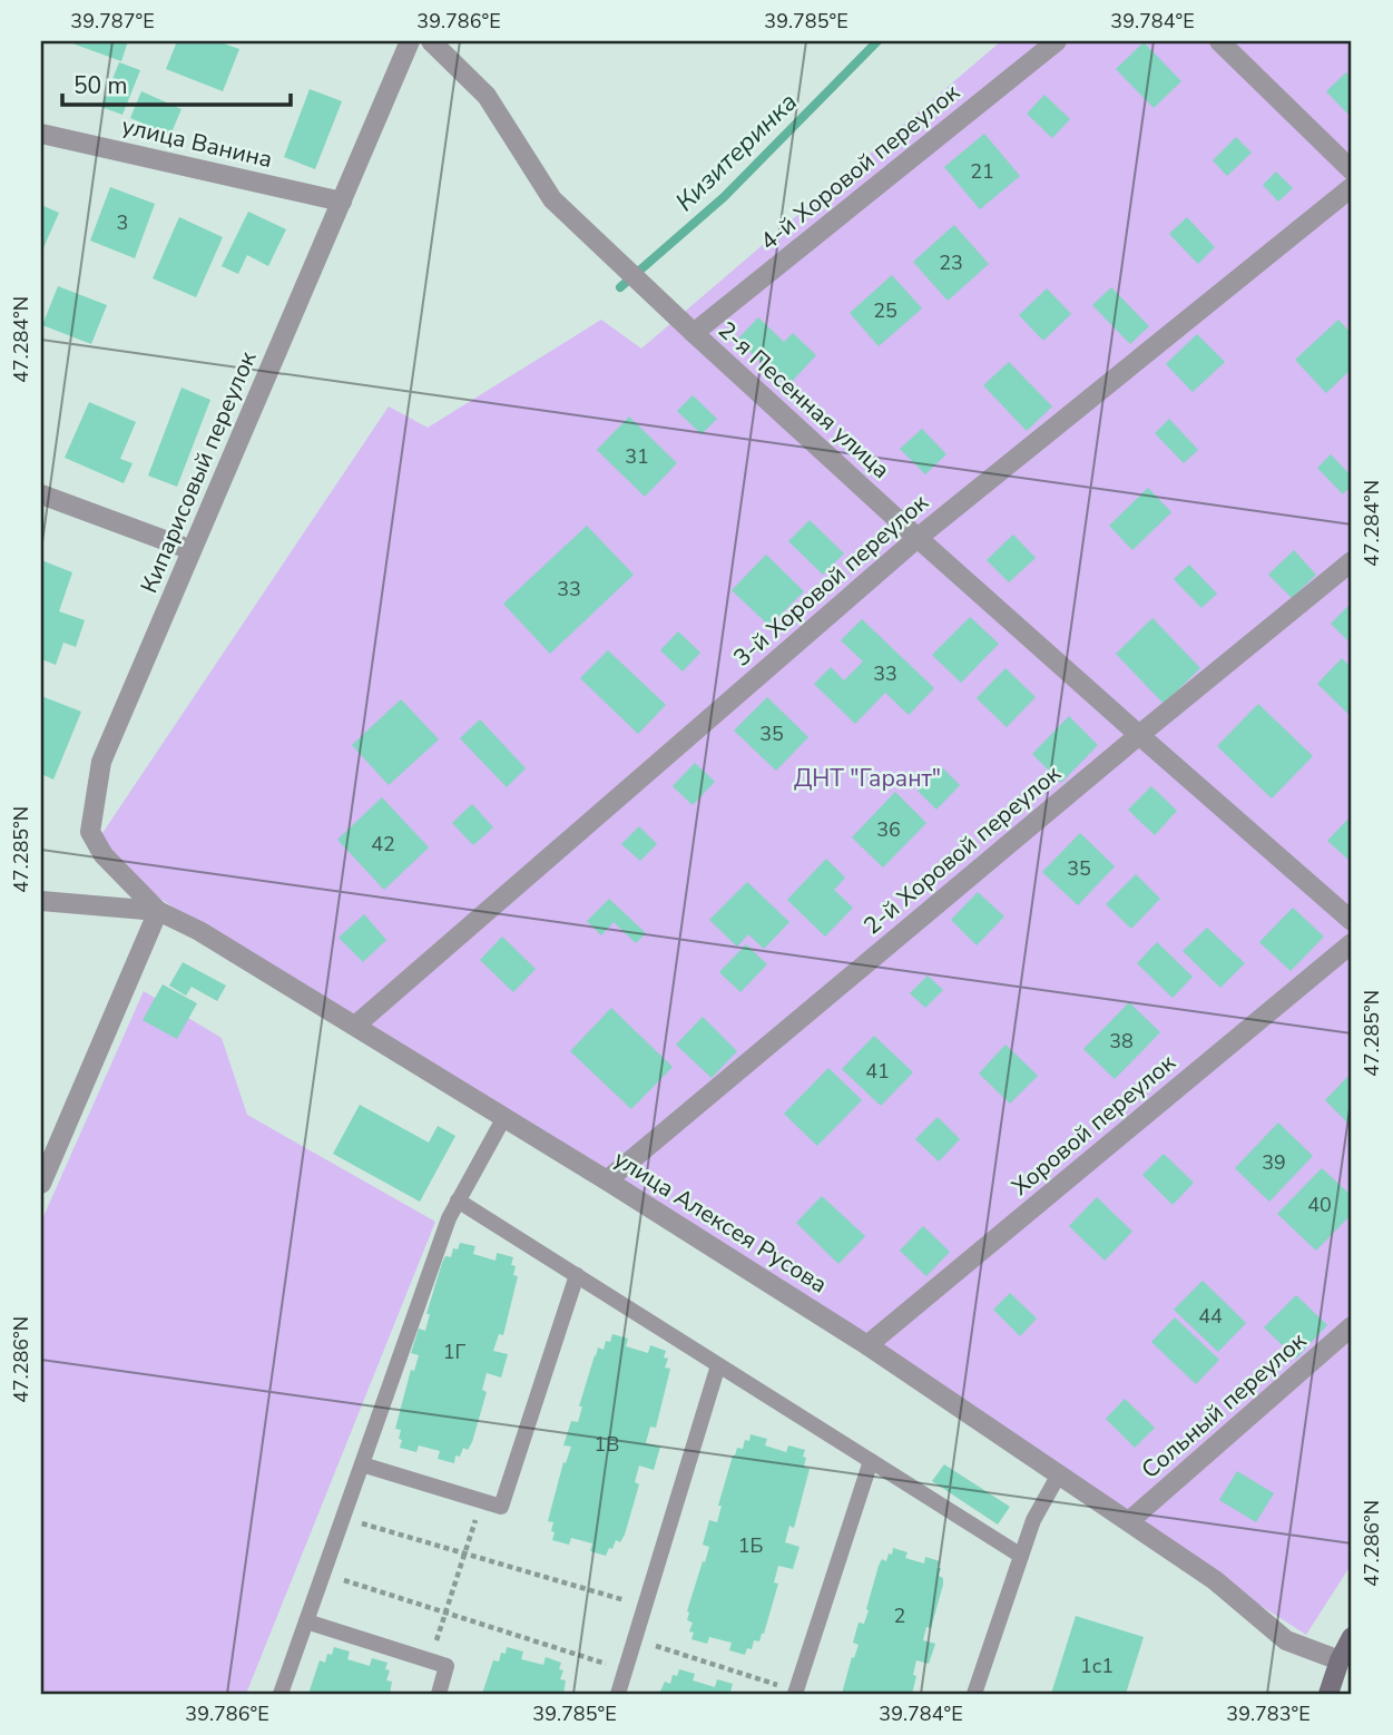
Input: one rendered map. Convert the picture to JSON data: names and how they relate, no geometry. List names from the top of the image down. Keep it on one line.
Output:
{"streets":{"street":["улица Ванина","4-й Хоровой переулок","2-я Песенная улица","Кипарисовый переулок","3-й Хоровой переулок","2-й Хоровой переулок","Хоровой переулок","улица Алексея Русова","Сольный переулок"]},"crossings":[["улица Ванина","Кипарисовый переулок"],["4-й Хоровой переулок","2-я Песенная улица"],["2-я Песенная улица","3-й Хоровой переулок"],["2-я Песенная улица","2-й Хоровой переулок"],["Кипарисовый переулок","улица Алексея Русова"],["3-й Хоровой переулок","улица Алексея Русова"],["2-й Хоровой переулок","улица Алексея Русова"],["Хоровой переулок","улица Алексея Русова"],["улица Алексея Русова","Сольный переулок"]],"water":["Кизитеринка"],"parks":["ДНТ \"Гарант\""],"house_numbers":["21","3","23","25","31","33","33","35","36","42","35","38","41","39","40","44","1Г","1В","1Б","2","1с1"],"scale_bar":"50 m","coordinates":["39.787°E","39.786°E","39.785°E","39.784°E","47.284°N","47.285°N","47.286°N","39.783°E"]}
